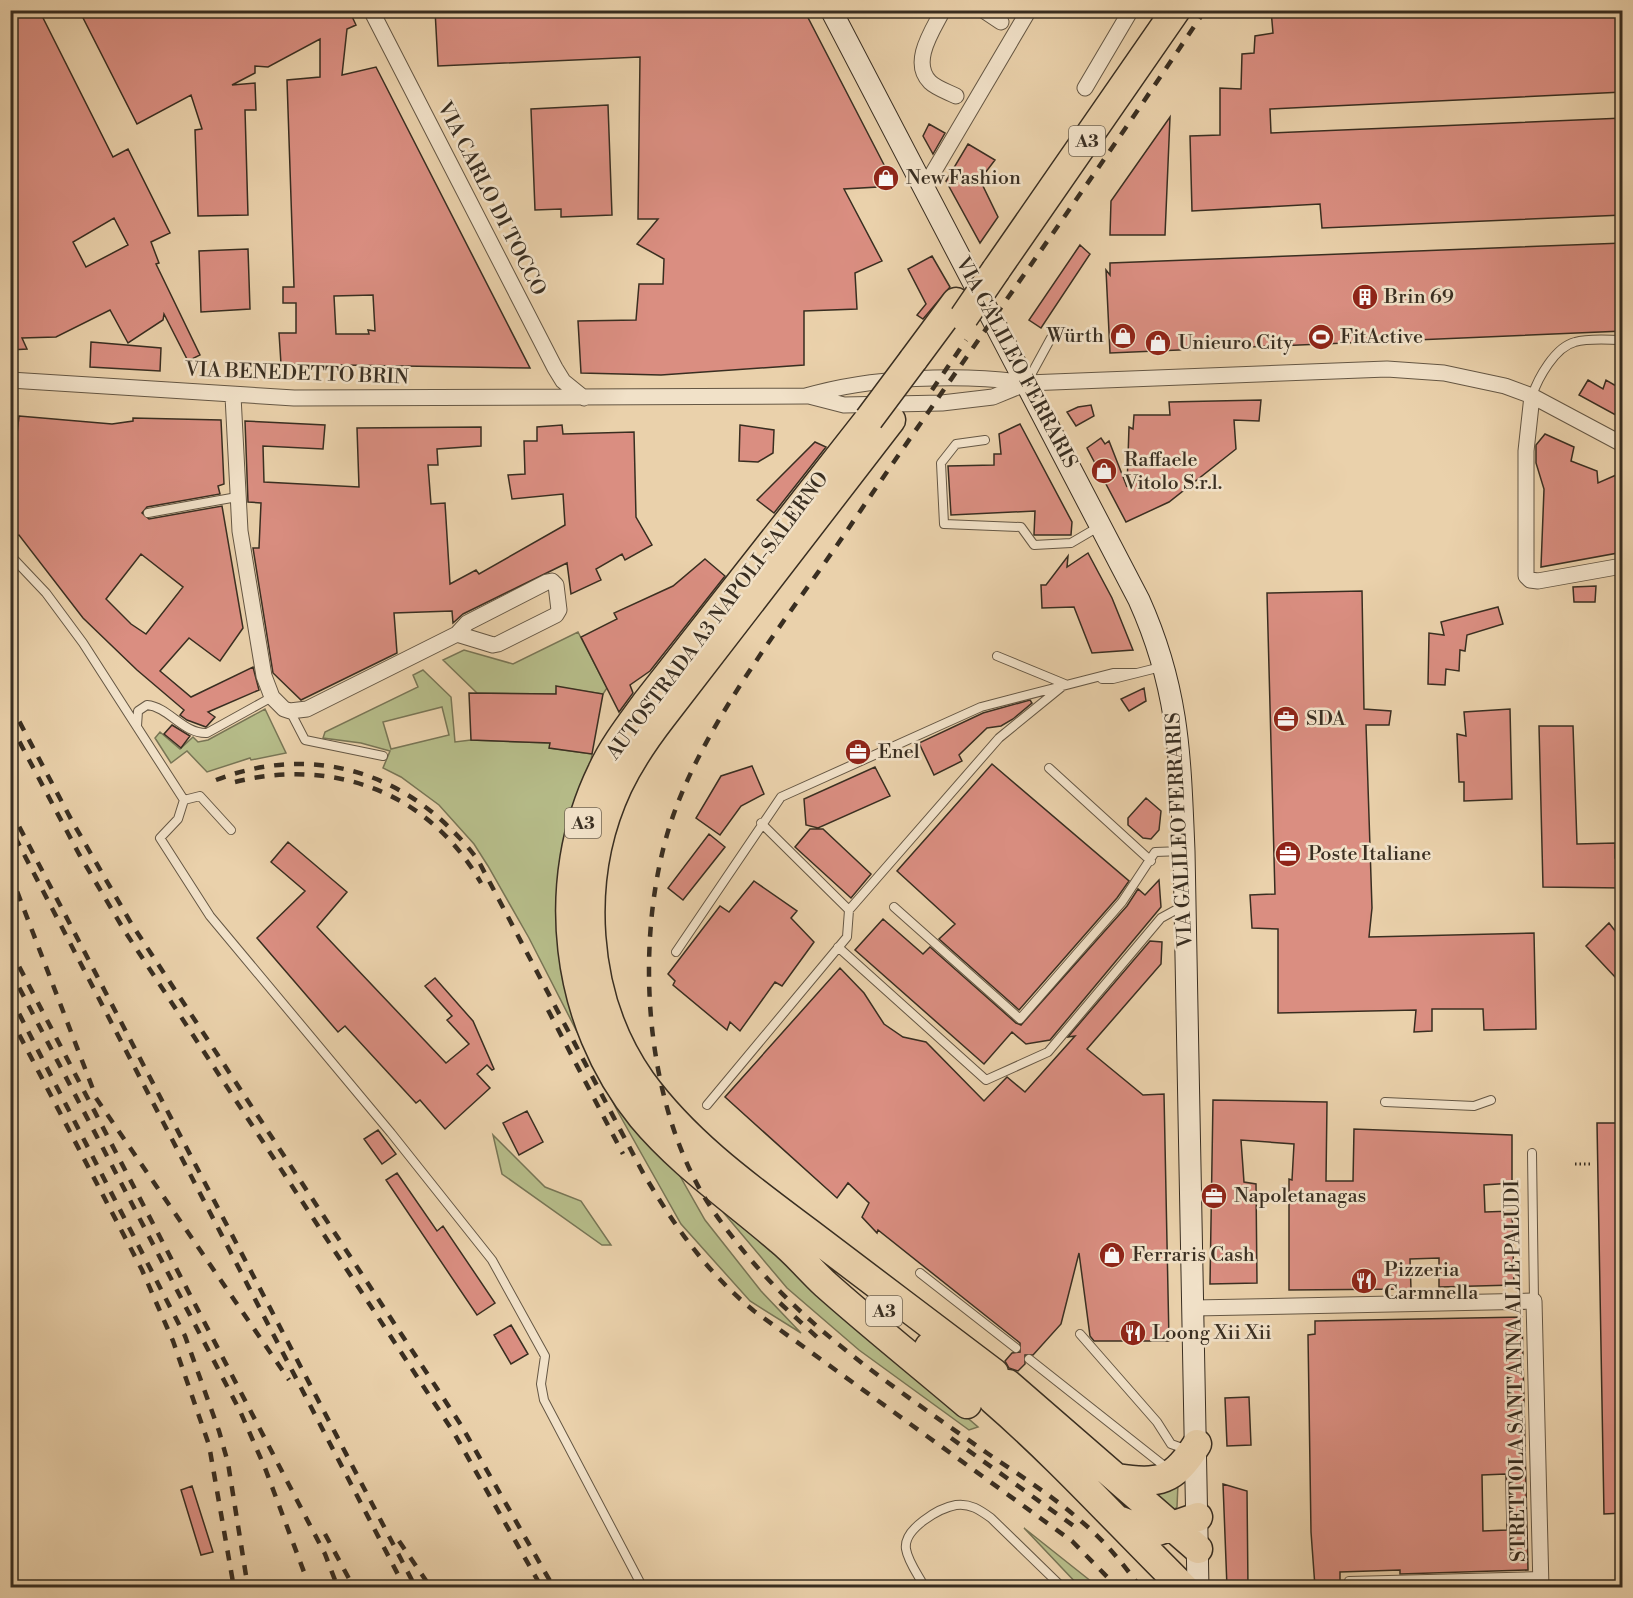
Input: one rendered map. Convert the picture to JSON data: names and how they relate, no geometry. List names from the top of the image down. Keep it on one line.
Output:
{"streets":{"highway":["A3","AUTOSTRADA A3 NAPOLI-SALERNO"],"main road":["VIA GALILEO FERRARIS"],"street":["VIA CARLO DI TOCCO","VIA BENEDETTO BRIN","STRETTOLA SANT'ANNA ALLE PALUDI"]},"crossings":[["A3","VIA GALILEO FERRARIS"],["A3","AUTOSTRADA A3 NAPOLI-SALERNO"],["VIA CARLO DI TOCCO","VIA BENEDETTO BRIN"]],"places":{"shop":["New Fashion","Würth","Unieuro City","Raffaele Vitolo S.r.l.","Ferraris Cash"],"building":["Brin 69"],"sports":["FitActive"],"office":["SDA","Enel","Poste Italiane","Napoletanagas"],"restaurant":["Pizzeria Carmnella","Loong Xii Xii"]}}
